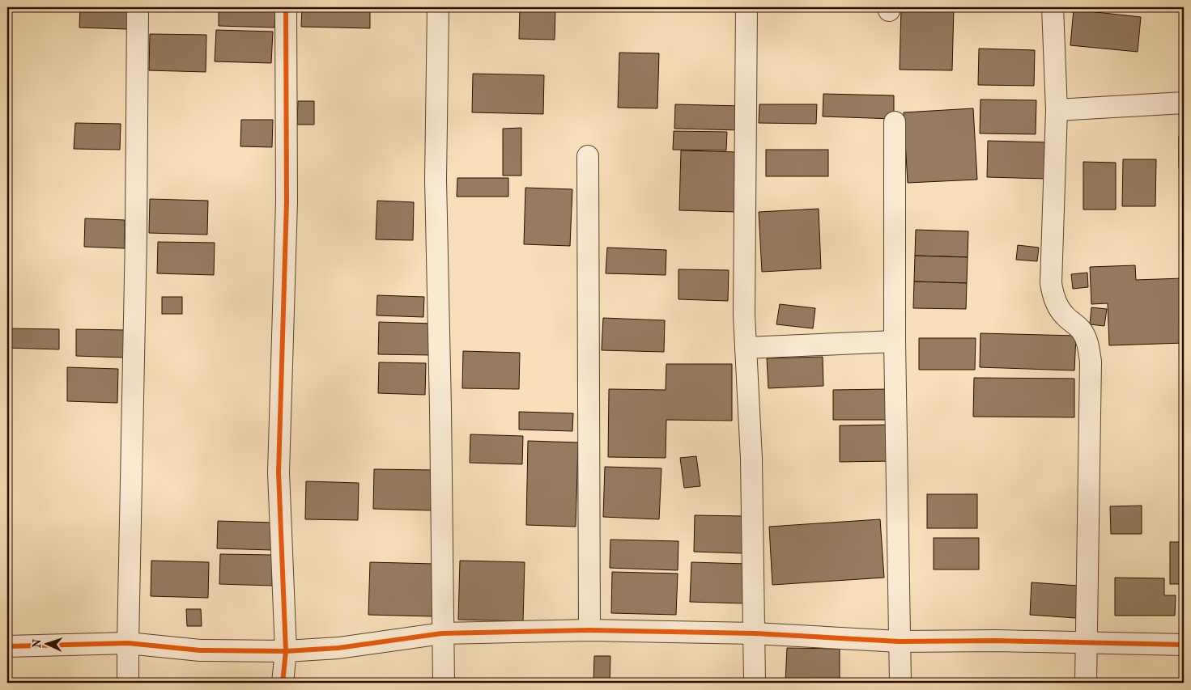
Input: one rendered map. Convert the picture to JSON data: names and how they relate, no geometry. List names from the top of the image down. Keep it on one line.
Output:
{"north":"left"}
